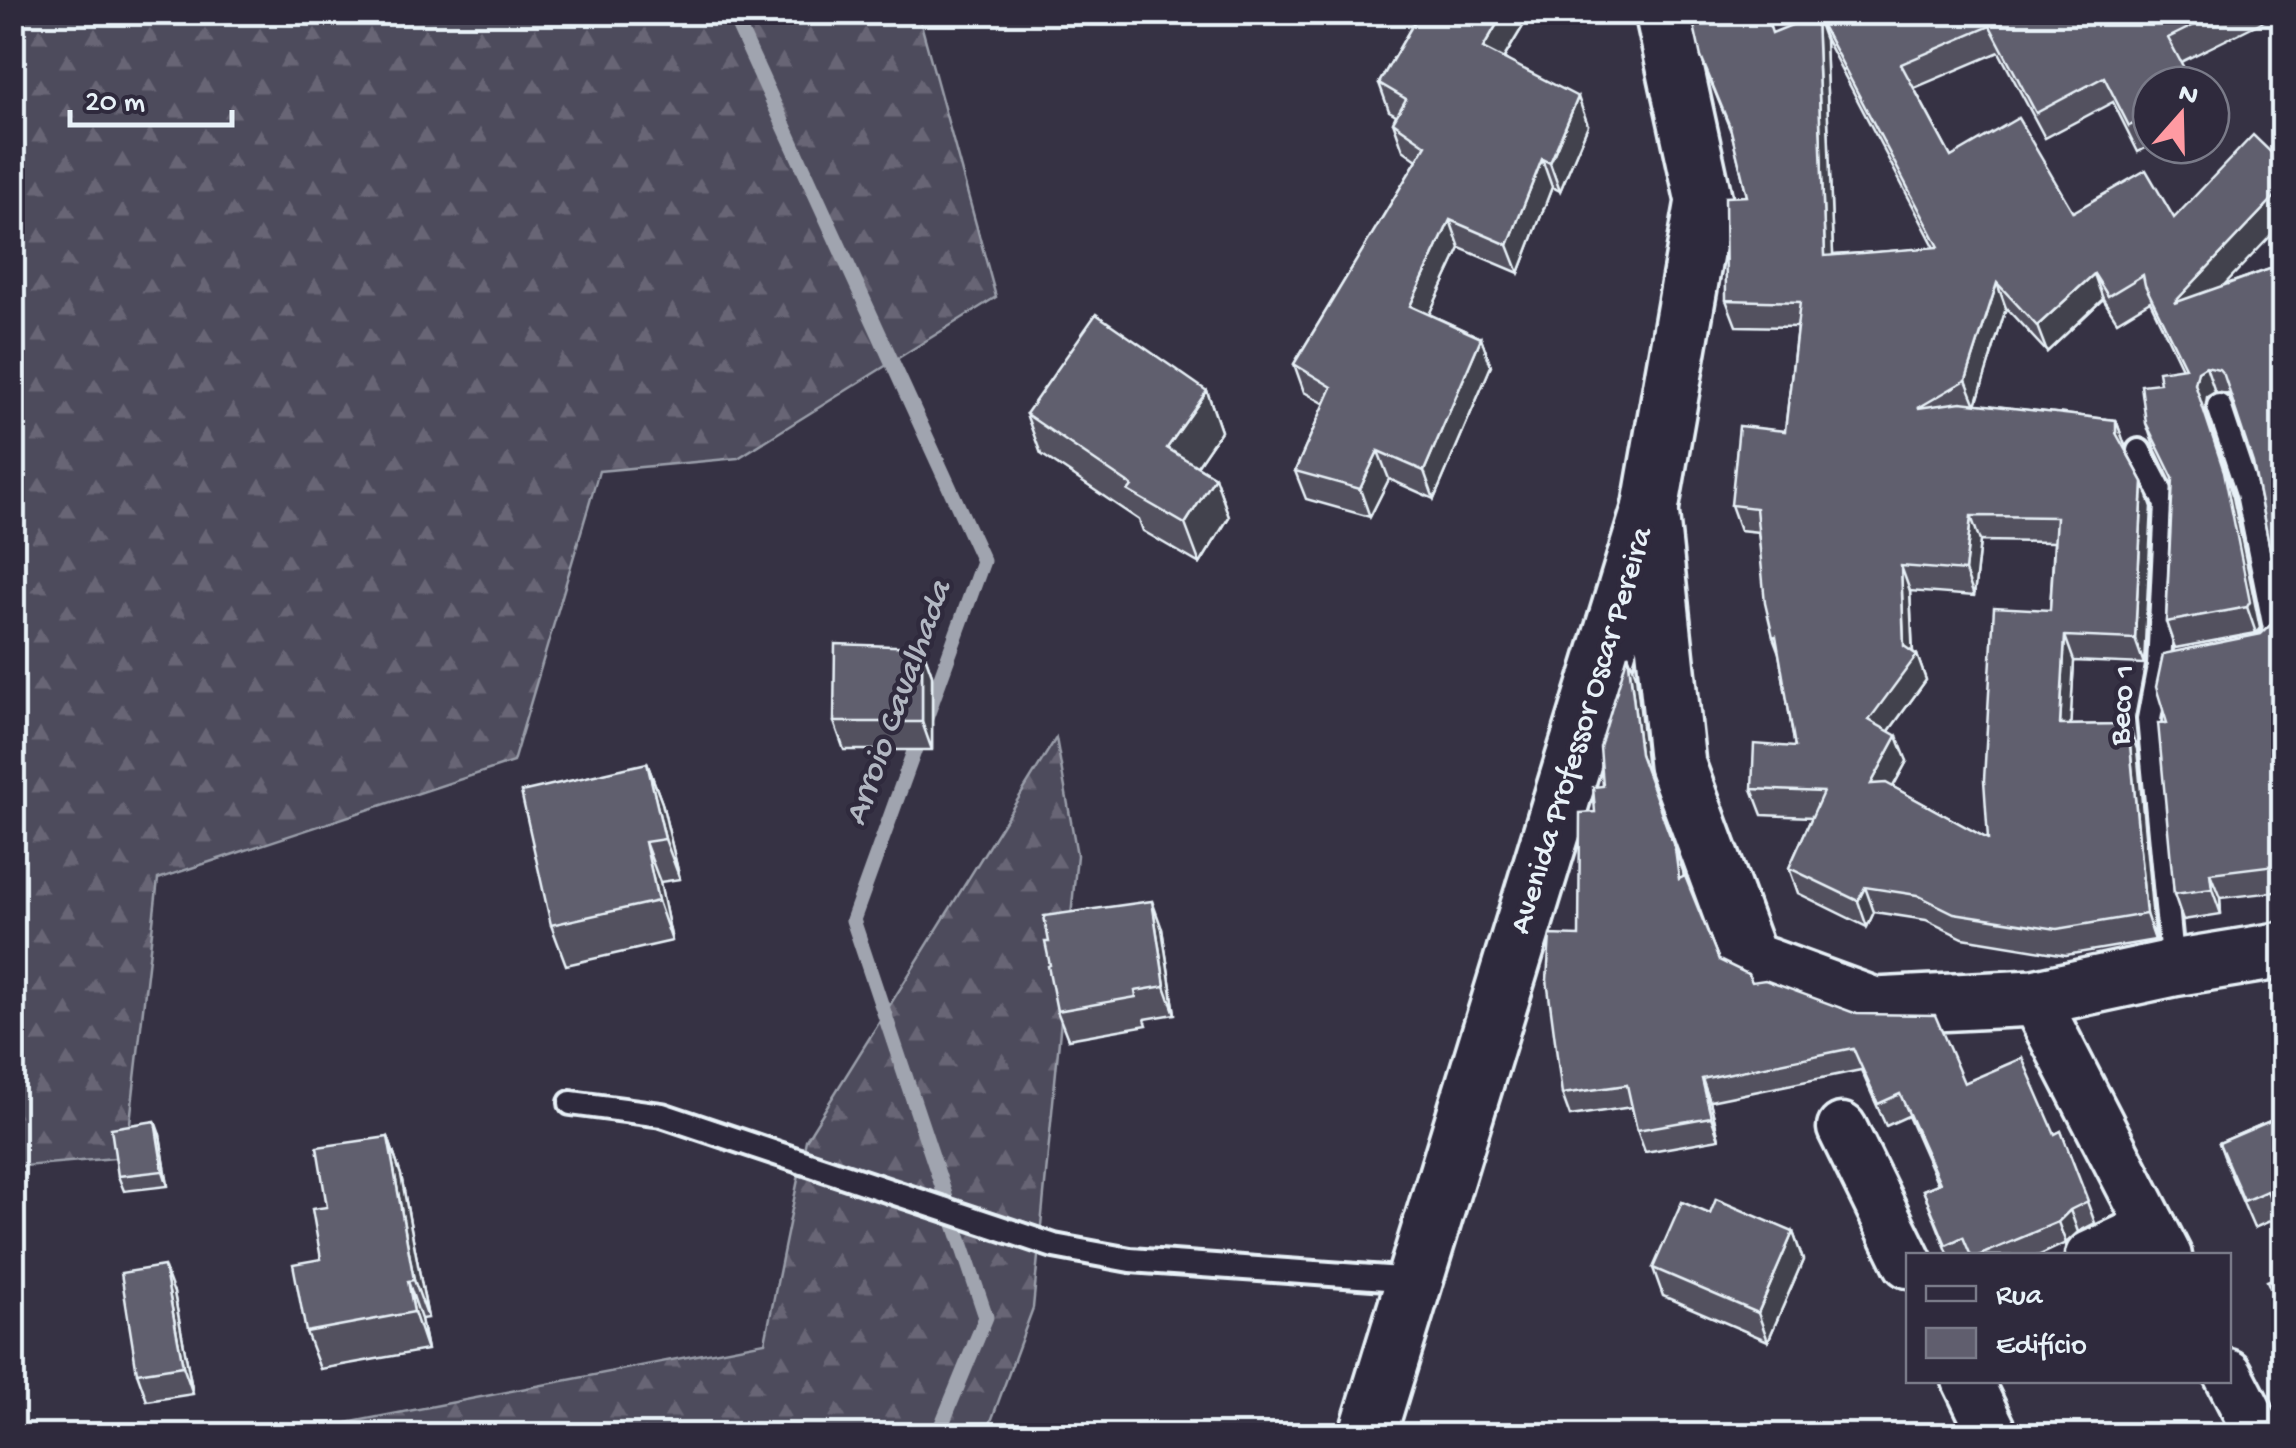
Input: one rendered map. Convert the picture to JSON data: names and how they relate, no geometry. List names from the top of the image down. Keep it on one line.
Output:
{"streets":{"main road":["Avenida Professor Oscar Pereira"],"lane":["Beco 1"]},"water":["Arroio Cavalhada"],"legend":["Rua","Edifício"],"scale_bar":"20 m","north":"top"}
